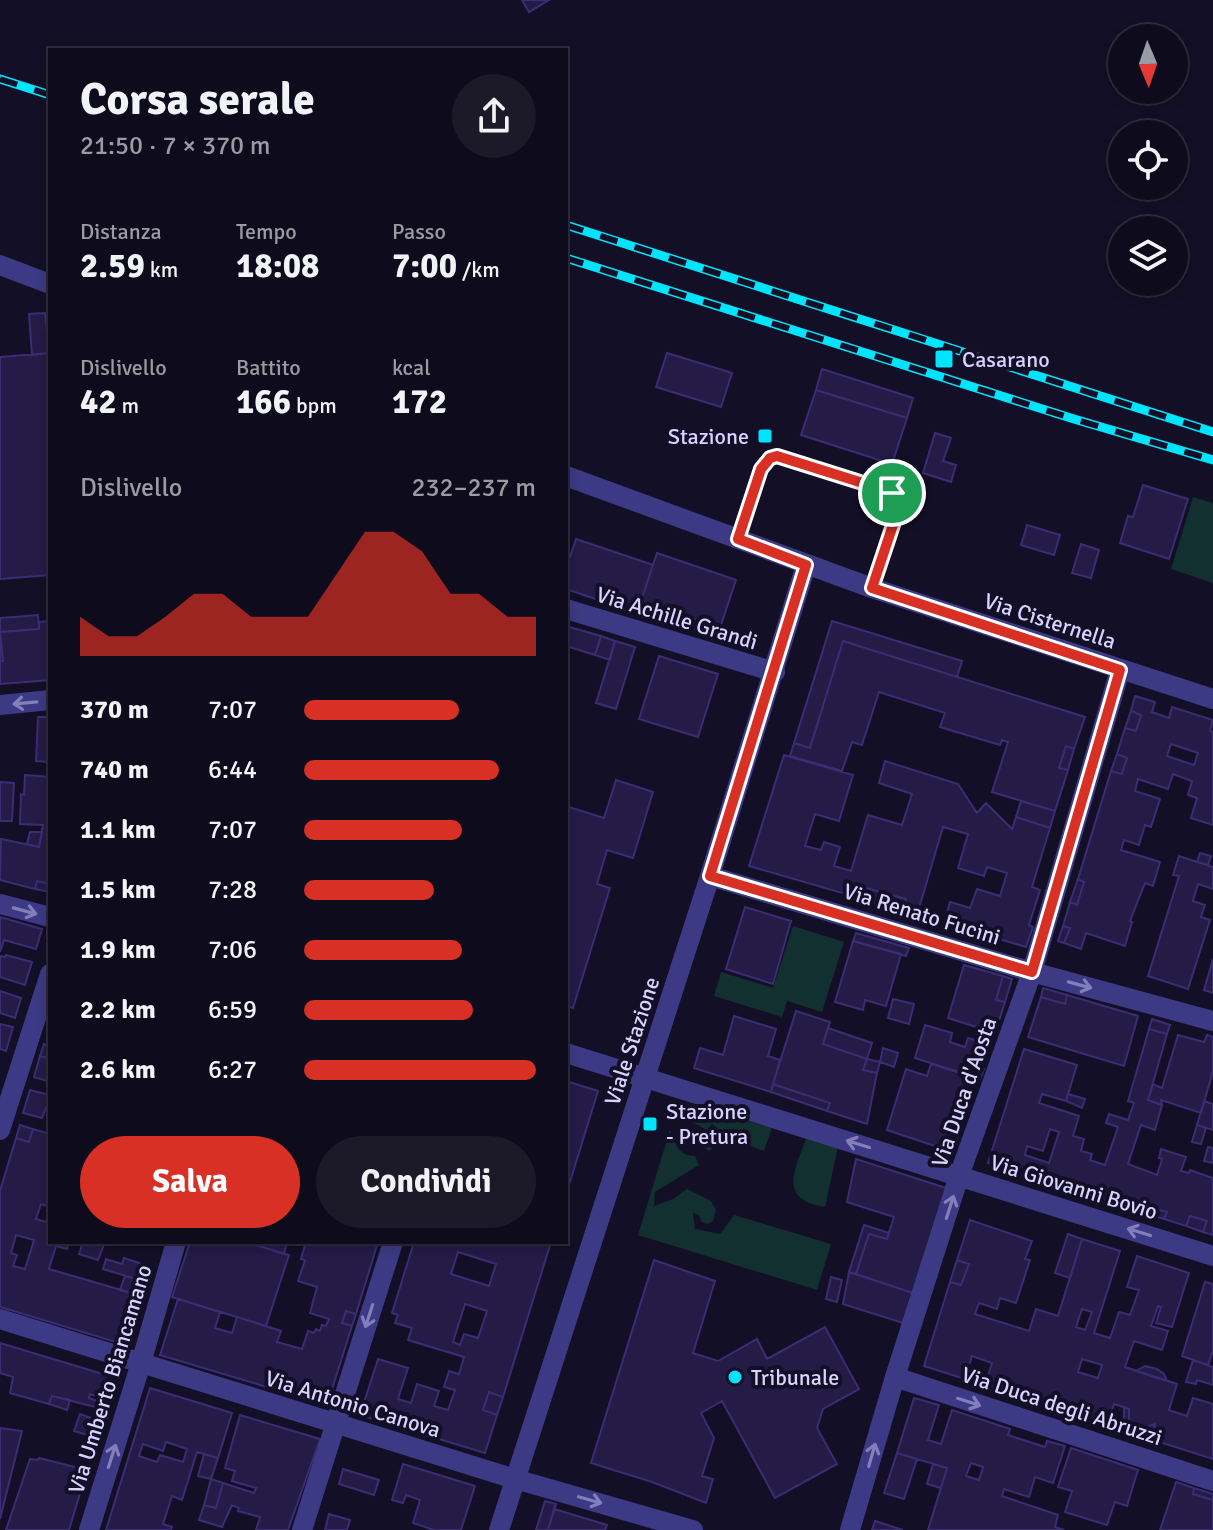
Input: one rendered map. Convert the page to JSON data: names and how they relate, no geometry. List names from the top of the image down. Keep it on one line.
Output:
{"streets":{"street":["Via Achille Grandi","Via Cisternella","Via Renato Fucini","Viale Stazione","Via Duca d'Aosta","Via Giovanni Bovio","Via Umberto Biancamano","Via Antonio Canova","Via Duca degli Abruzzi"]},"crossings":[["Via Achille Grandi","Viale Stazione"],["Via Cisternella","Viale Stazione"],["Via Cisternella","Via Duca d'Aosta"],["Via Renato Fucini","Viale Stazione"],["Via Renato Fucini","Via Duca d'Aosta"],["Viale Stazione","Via Giovanni Bovio"],["Viale Stazione","Via Antonio Canova"],["Via Duca d'Aosta","Via Giovanni Bovio"],["Via Duca d'Aosta","Via Duca degli Abruzzi"],["Via Umberto Biancamano","Via Antonio Canova"]],"one_way":["Via Renato Fucini","Via Duca d'Aosta","Via Giovanni Bovio","Via Umberto Biancamano","Via Duca degli Abruzzi"],"places":{"transit":["Casarano","Stazione","Stazione - Pretura"],"other":["Tribunale"]},"north":"bottom","page":{"heading":["Corsa serale","21:50 · 7 × 370 m"],"stats":[["Distanza","2.59 km"],["Tempo","18:08"],["Passo","7:00 /km"],["Dislivello","42 m"],["Battito","166 bpm"],["kcal","172"]],"chart":["Dislivello","232–237 m"],"list":[{"name":"370 m","note":"7:07"},{"name":"740 m","note":"6:44"},{"name":"1.1 km","note":"7:07"},{"name":"1.5 km","note":"7:28"},{"name":"1.9 km","note":"7:06"},{"name":"2.2 km","note":"6:59"},{"name":"2.6 km","note":"6:27"}],"buttons":["Salva","Condividi"]}}
